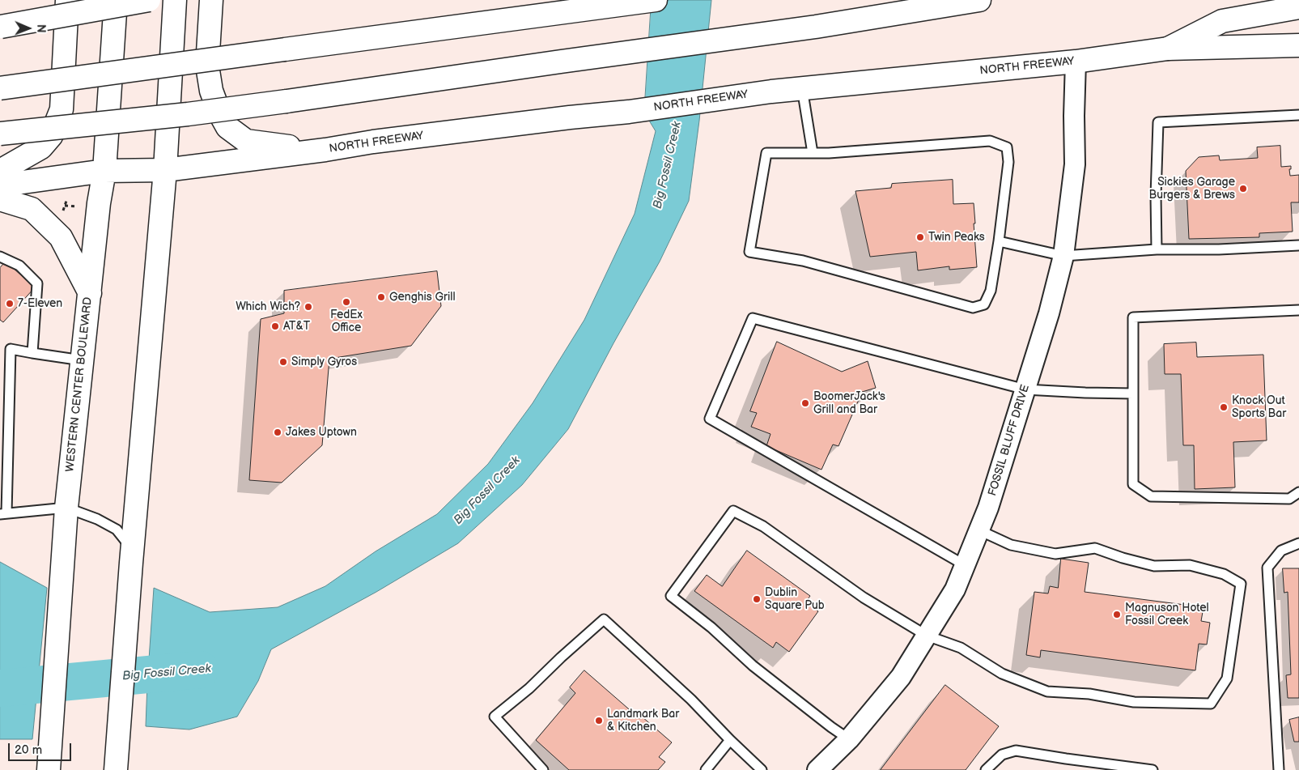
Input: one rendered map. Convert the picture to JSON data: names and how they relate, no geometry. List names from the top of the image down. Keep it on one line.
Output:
{"streets":{"main road":["NORTH FREEWAY","WESTERN CENTER BOULEVARD"],"street":["FOSSIL BLUFF DRIVE"]},"crossings":[["NORTH FREEWAY","WESTERN CENTER BOULEVARD"],["NORTH FREEWAY","FOSSIL BLUFF DRIVE"]],"water":["Big Fossil Creek"],"places":["Sickies Garage Burgers & Brews","Twin Peaks","Genghis Grill","FedEx Office","7-Eleven","Which Wich?","AT&T","Simply Gyros","BoomerJack's Grill and Bar","Knock Out Sports Bar","Jakes Uptown","Dublin Square Pub","Magnuson Hotel Fossil Creek","Landmark Bar & Kitchen"],"scale_bar":"20 m","north":"right"}
